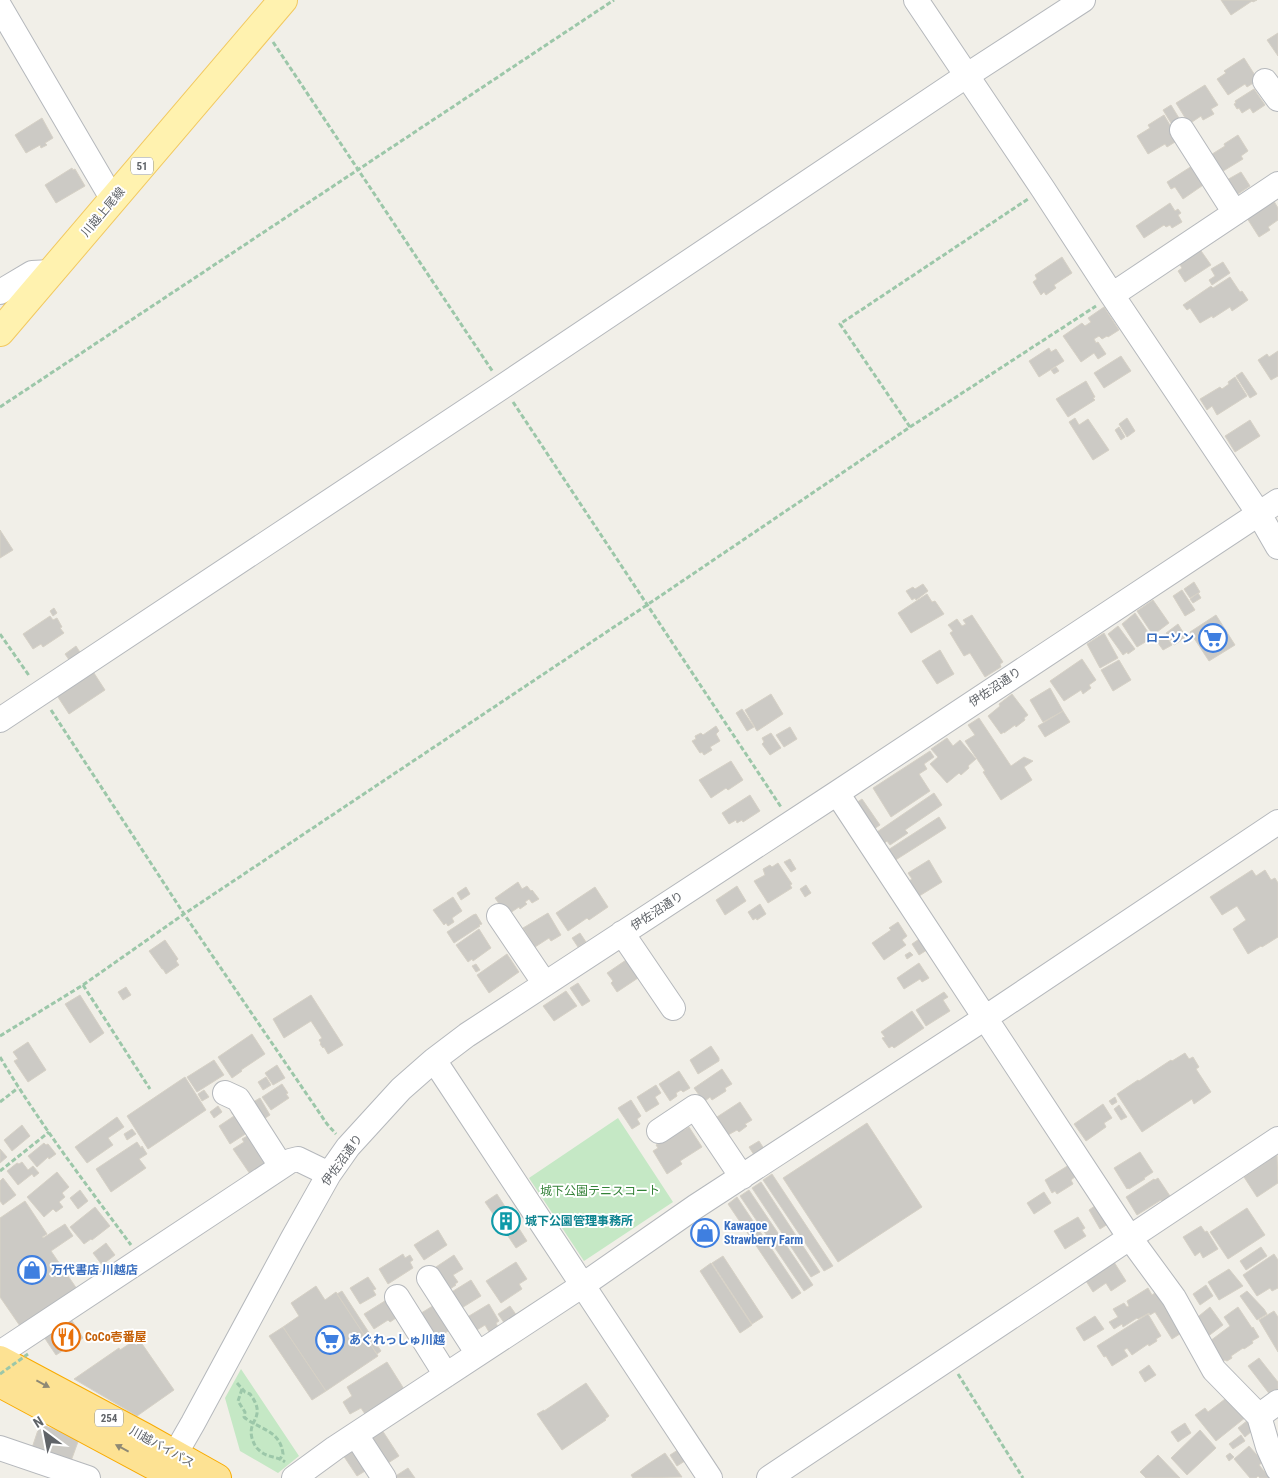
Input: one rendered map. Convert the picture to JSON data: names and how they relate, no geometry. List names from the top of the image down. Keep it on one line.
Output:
{"streets":{"highway":["254","川越バイパス"],"main road":["51","川越上尾線"],"street":["伊佐沼通り"]},"crossings":[["伊佐沼通り","川越バイパス"]],"parks":["城下公園テニスコート"],"places":{"supermarket":["ローソン","あぐれっしゅ川越"],"building":["城下公園管理事務所"],"shop":["Kawagoe Strawberry Farm","万代書店 川越店"],"restaurant":["CoCo壱番屋"]},"north":"top left"}
